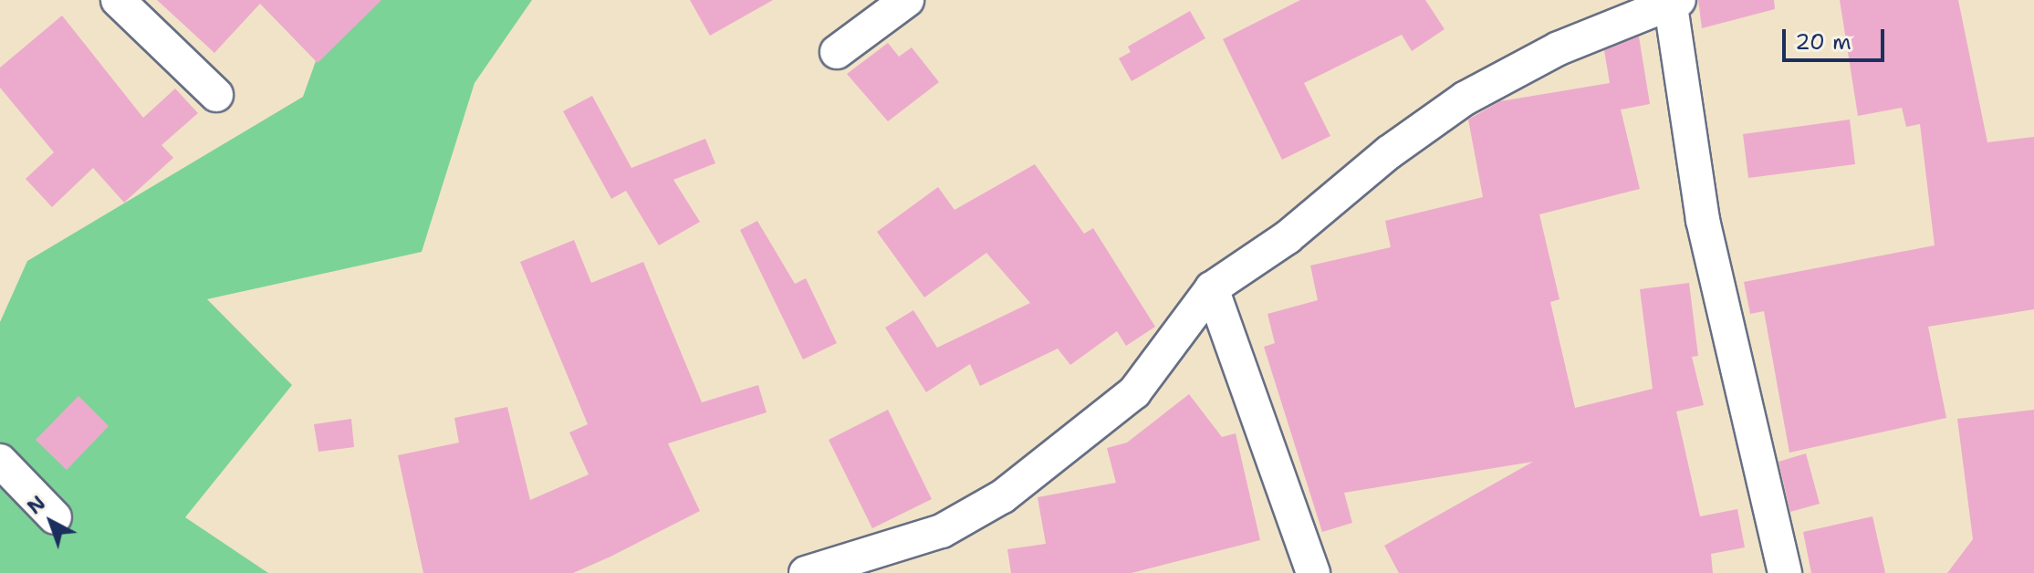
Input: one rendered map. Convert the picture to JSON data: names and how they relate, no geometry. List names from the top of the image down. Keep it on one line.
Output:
{"scale_bar":"20 m","north":"top left"}
